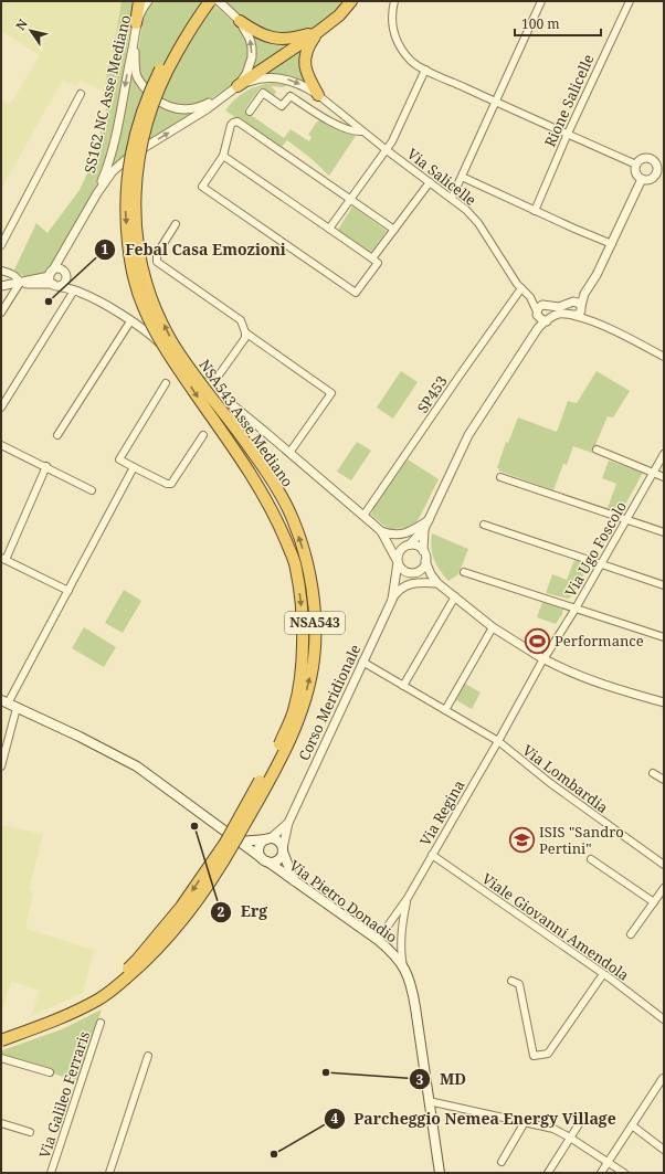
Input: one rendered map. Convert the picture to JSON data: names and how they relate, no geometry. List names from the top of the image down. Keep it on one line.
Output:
{"streets":{"highway":["NSA543 Asse Mediano","NSA543"],"main road":["Via Pietro Donadio"],"street":["SS162 NC Asse Mediano","Rione Salicelle","Via Salicelle","SP453","Via Ugo Foscolo","Corso Meridionale","Via Lombardia","Via Regina","Viale Giovanni Amendola","Via Galileo Ferraris"]},"crossings":[["Via Salicelle","SP453"],["Corso Meridionale","Via Lombardia"],["Via Lombardia","Via Regina"],["Via Regina","Via Pietro Donadio"],["Via Regina","Viale Giovanni Amendola"]],"places":{"other":["Febal Casa Emozioni","Erg","MD","Parcheggio Nemea Energy Village"],"sports":["Performance"],"school or university":["ISIS \"Sandro Pertini\""]},"scale_bar":"100 m","north":"top left"}
